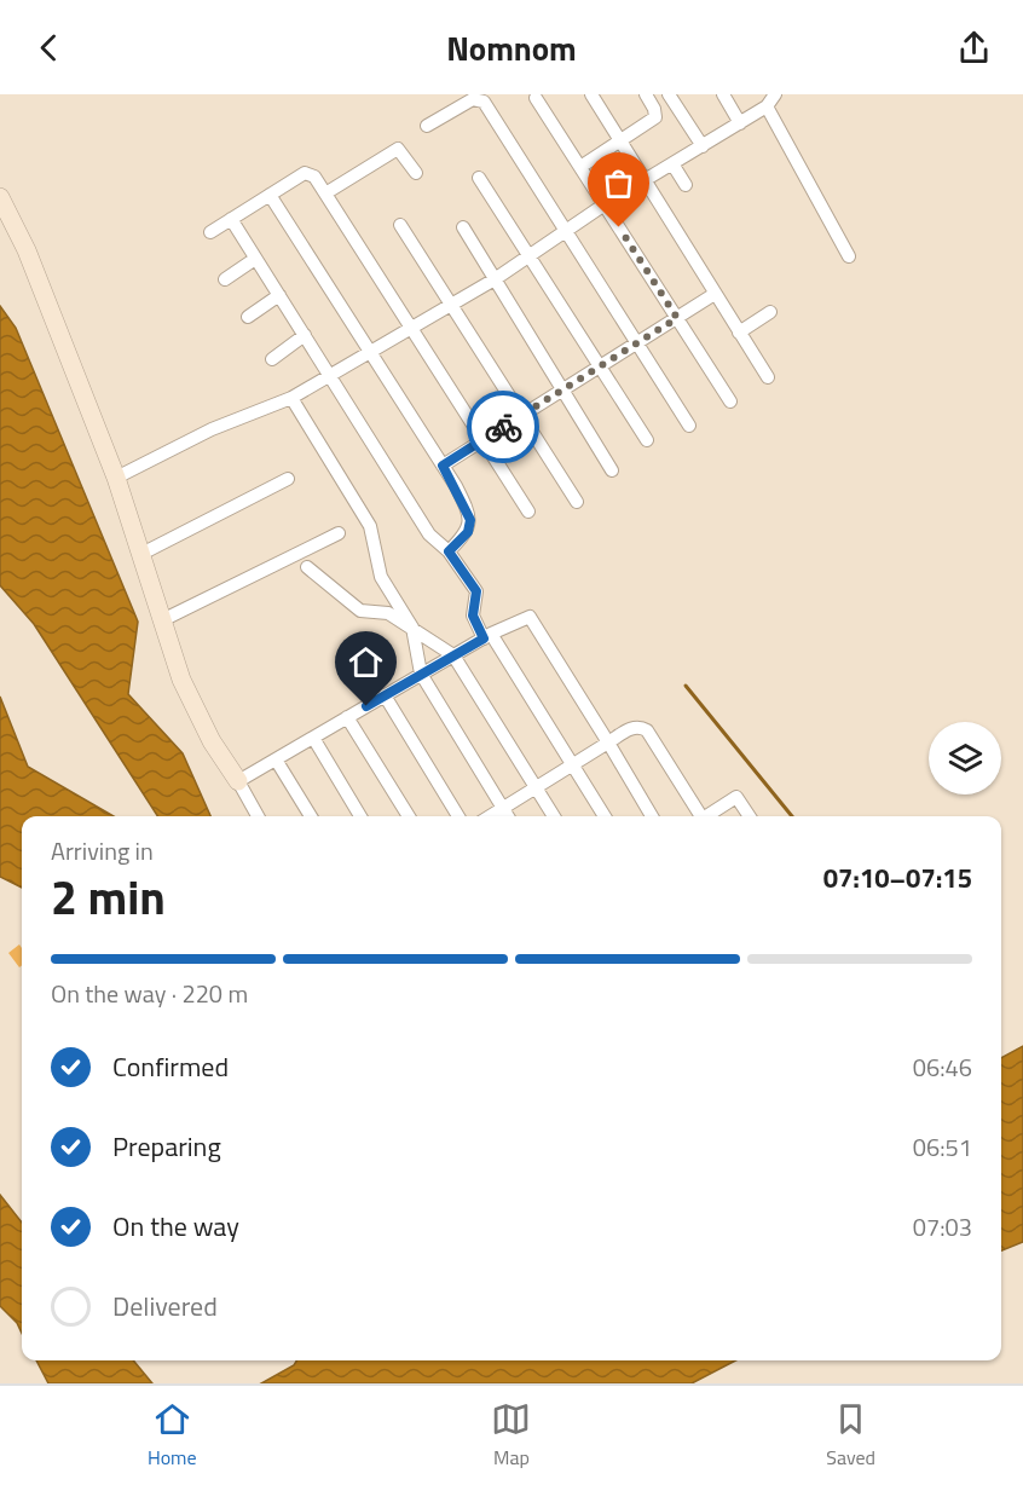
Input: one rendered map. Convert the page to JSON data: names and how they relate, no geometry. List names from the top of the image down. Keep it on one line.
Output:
{"page":{"header":"Nomnom","heading":["2 min","Arriving in","07:10–07:15"],"bar":"On the way · 220 m","list":[["Confirmed","06:46"],["Preparing","06:51"],["On the way","07:03"],"Delivered"],"tabs":["Home","Map","Saved"]}}
